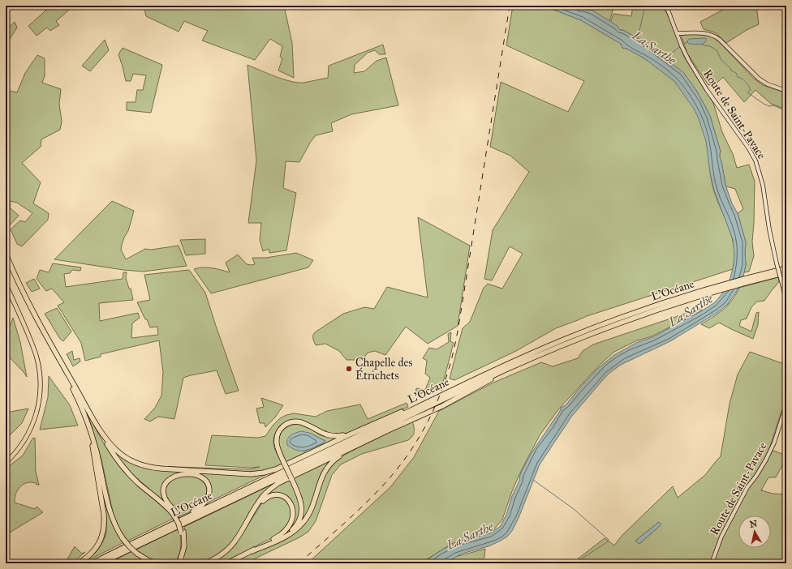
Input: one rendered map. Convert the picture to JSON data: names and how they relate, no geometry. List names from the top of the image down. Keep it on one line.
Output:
{"streets":{"highway":["L’Océane"],"street":["Route de Saint-Pavace"]},"water":["La Sarthe"],"places":["Chapelle des Étrichets"],"north":"top"}
